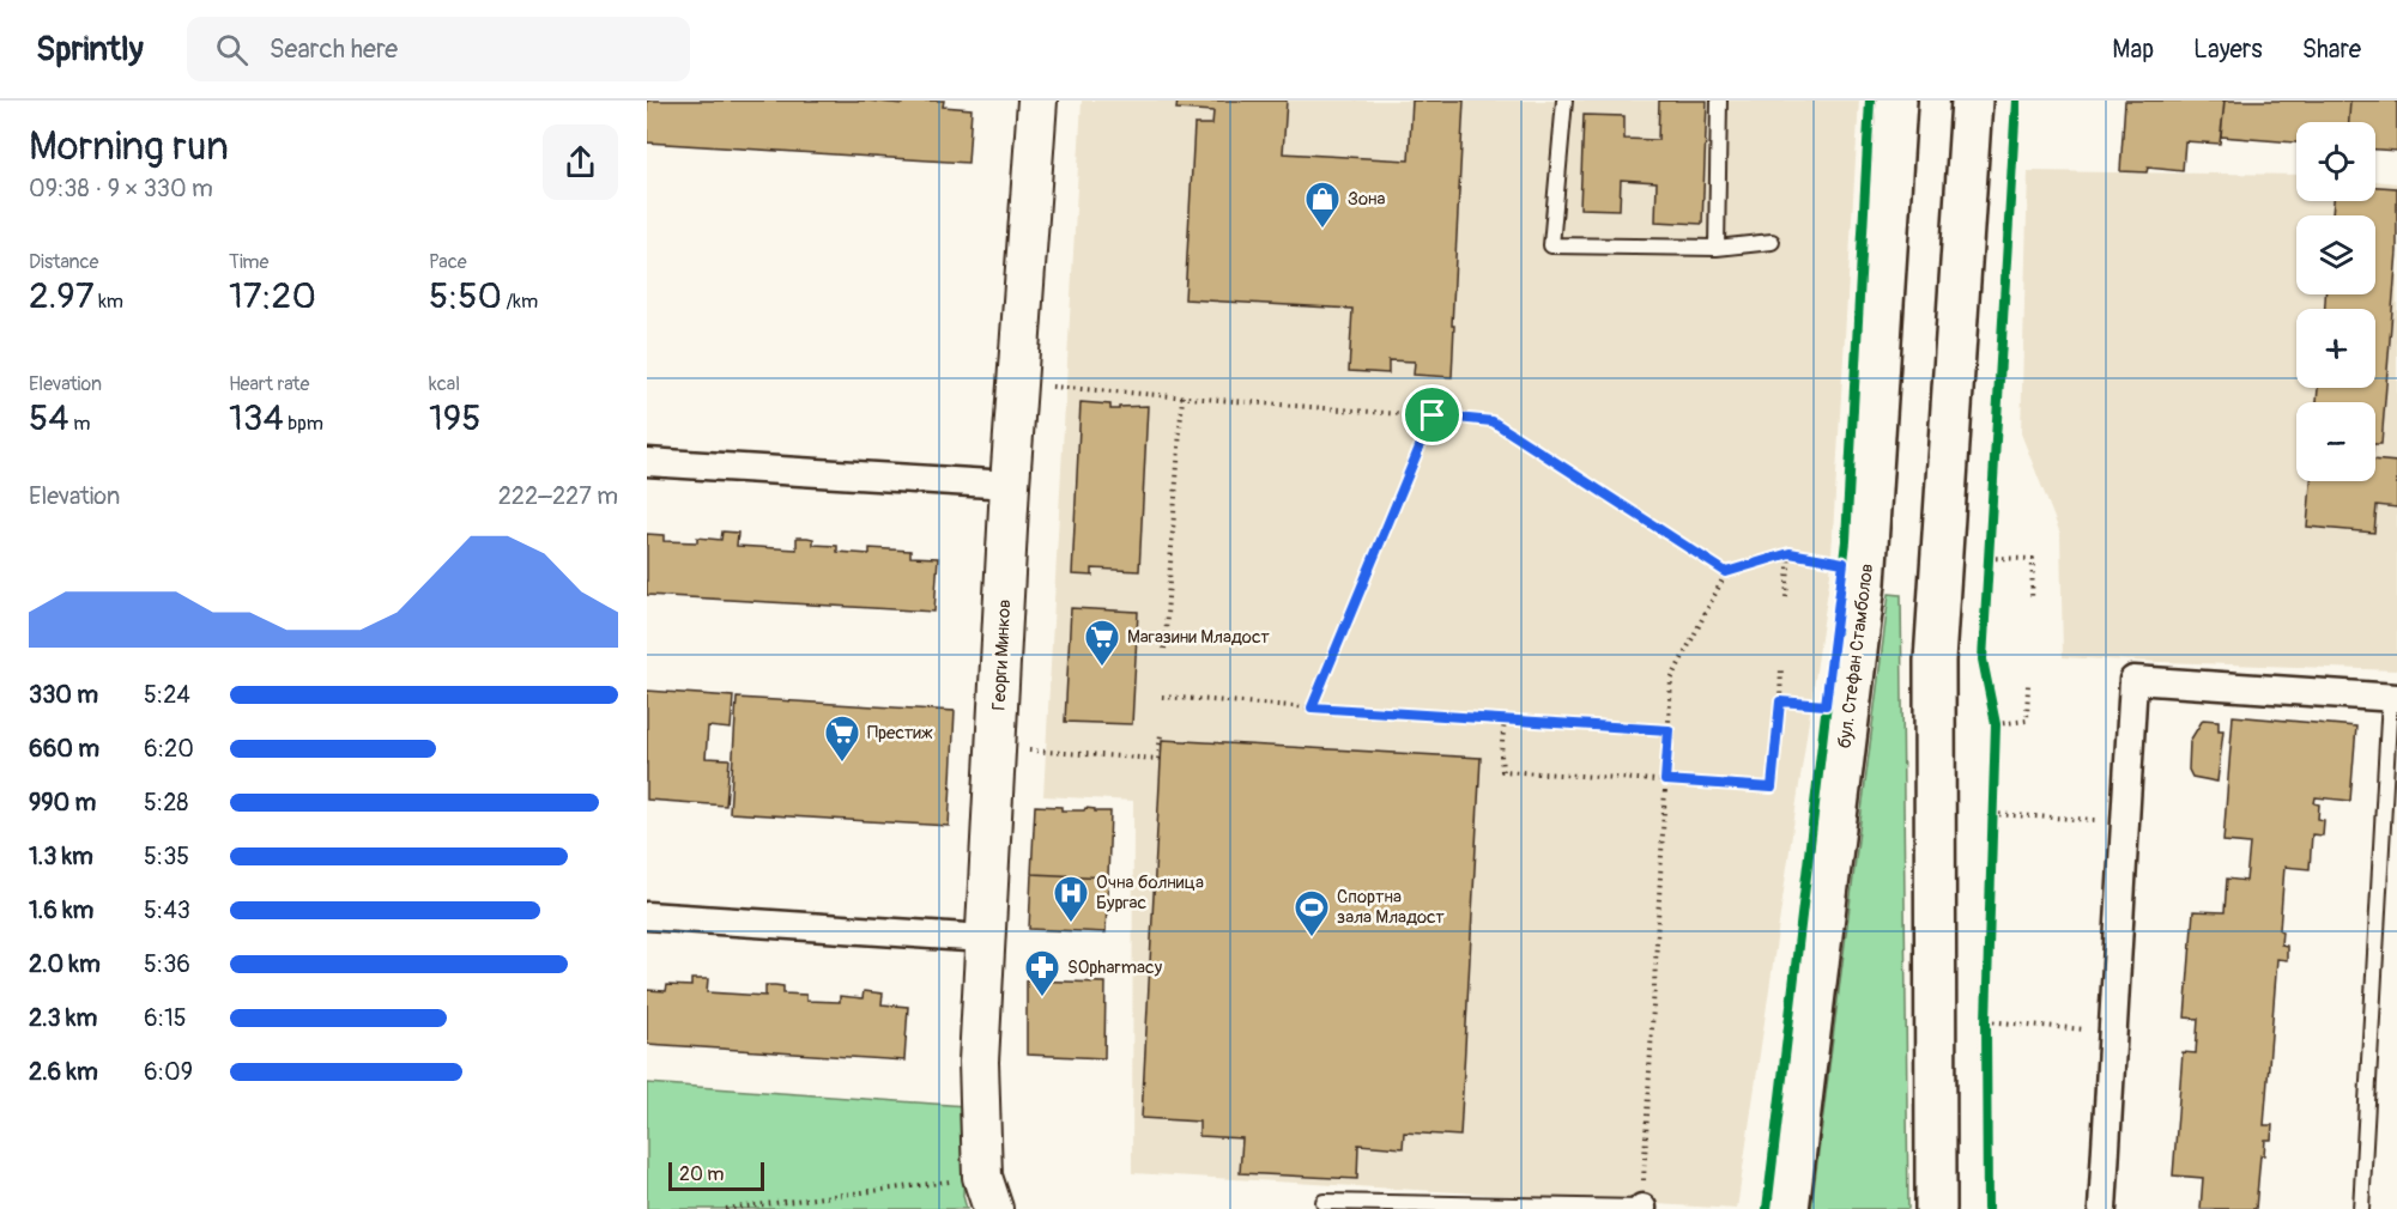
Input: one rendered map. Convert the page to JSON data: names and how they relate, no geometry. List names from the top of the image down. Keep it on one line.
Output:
{"streets":{"main road":["бул. Стефан Стамболов"],"street":["Георги Минков"]},"places":{"shop":["Зона"],"supermarket":["Магазини Mладост","Престиж"],"hospital":["Oчна болница Бургас"],"sports":["Спортна зала Младост"],"pharmacy":["SOpharmacy"]},"scale_bar":"20 m","page":{"header":"Sprintly","search":"Search here","nav":["Map","Layers","Share"],"heading":["Morning run","09:38 · 9 × 330 m"],"map_buttons":["+","−"],"stats":[["Distance","2.97 km"],["Time","17:20"],["Pace","5:50 /km"],["Elevation","54 m"],["Heart rate","134 bpm"],["kcal","195"]],"chart":["Elevation","222–227 m"],"list":[{"name":"330 m","note":"5:24"},{"name":"660 m","note":"6:20"},{"name":"990 m","note":"5:28"},{"name":"1.3 km","note":"5:35"},{"name":"1.6 km","note":"5:43"},{"name":"2.0 km","note":"5:36"},{"name":"2.3 km","note":"6:15"},{"name":"2.6 km","note":"6:09"}],"scale":"20 m"}}
